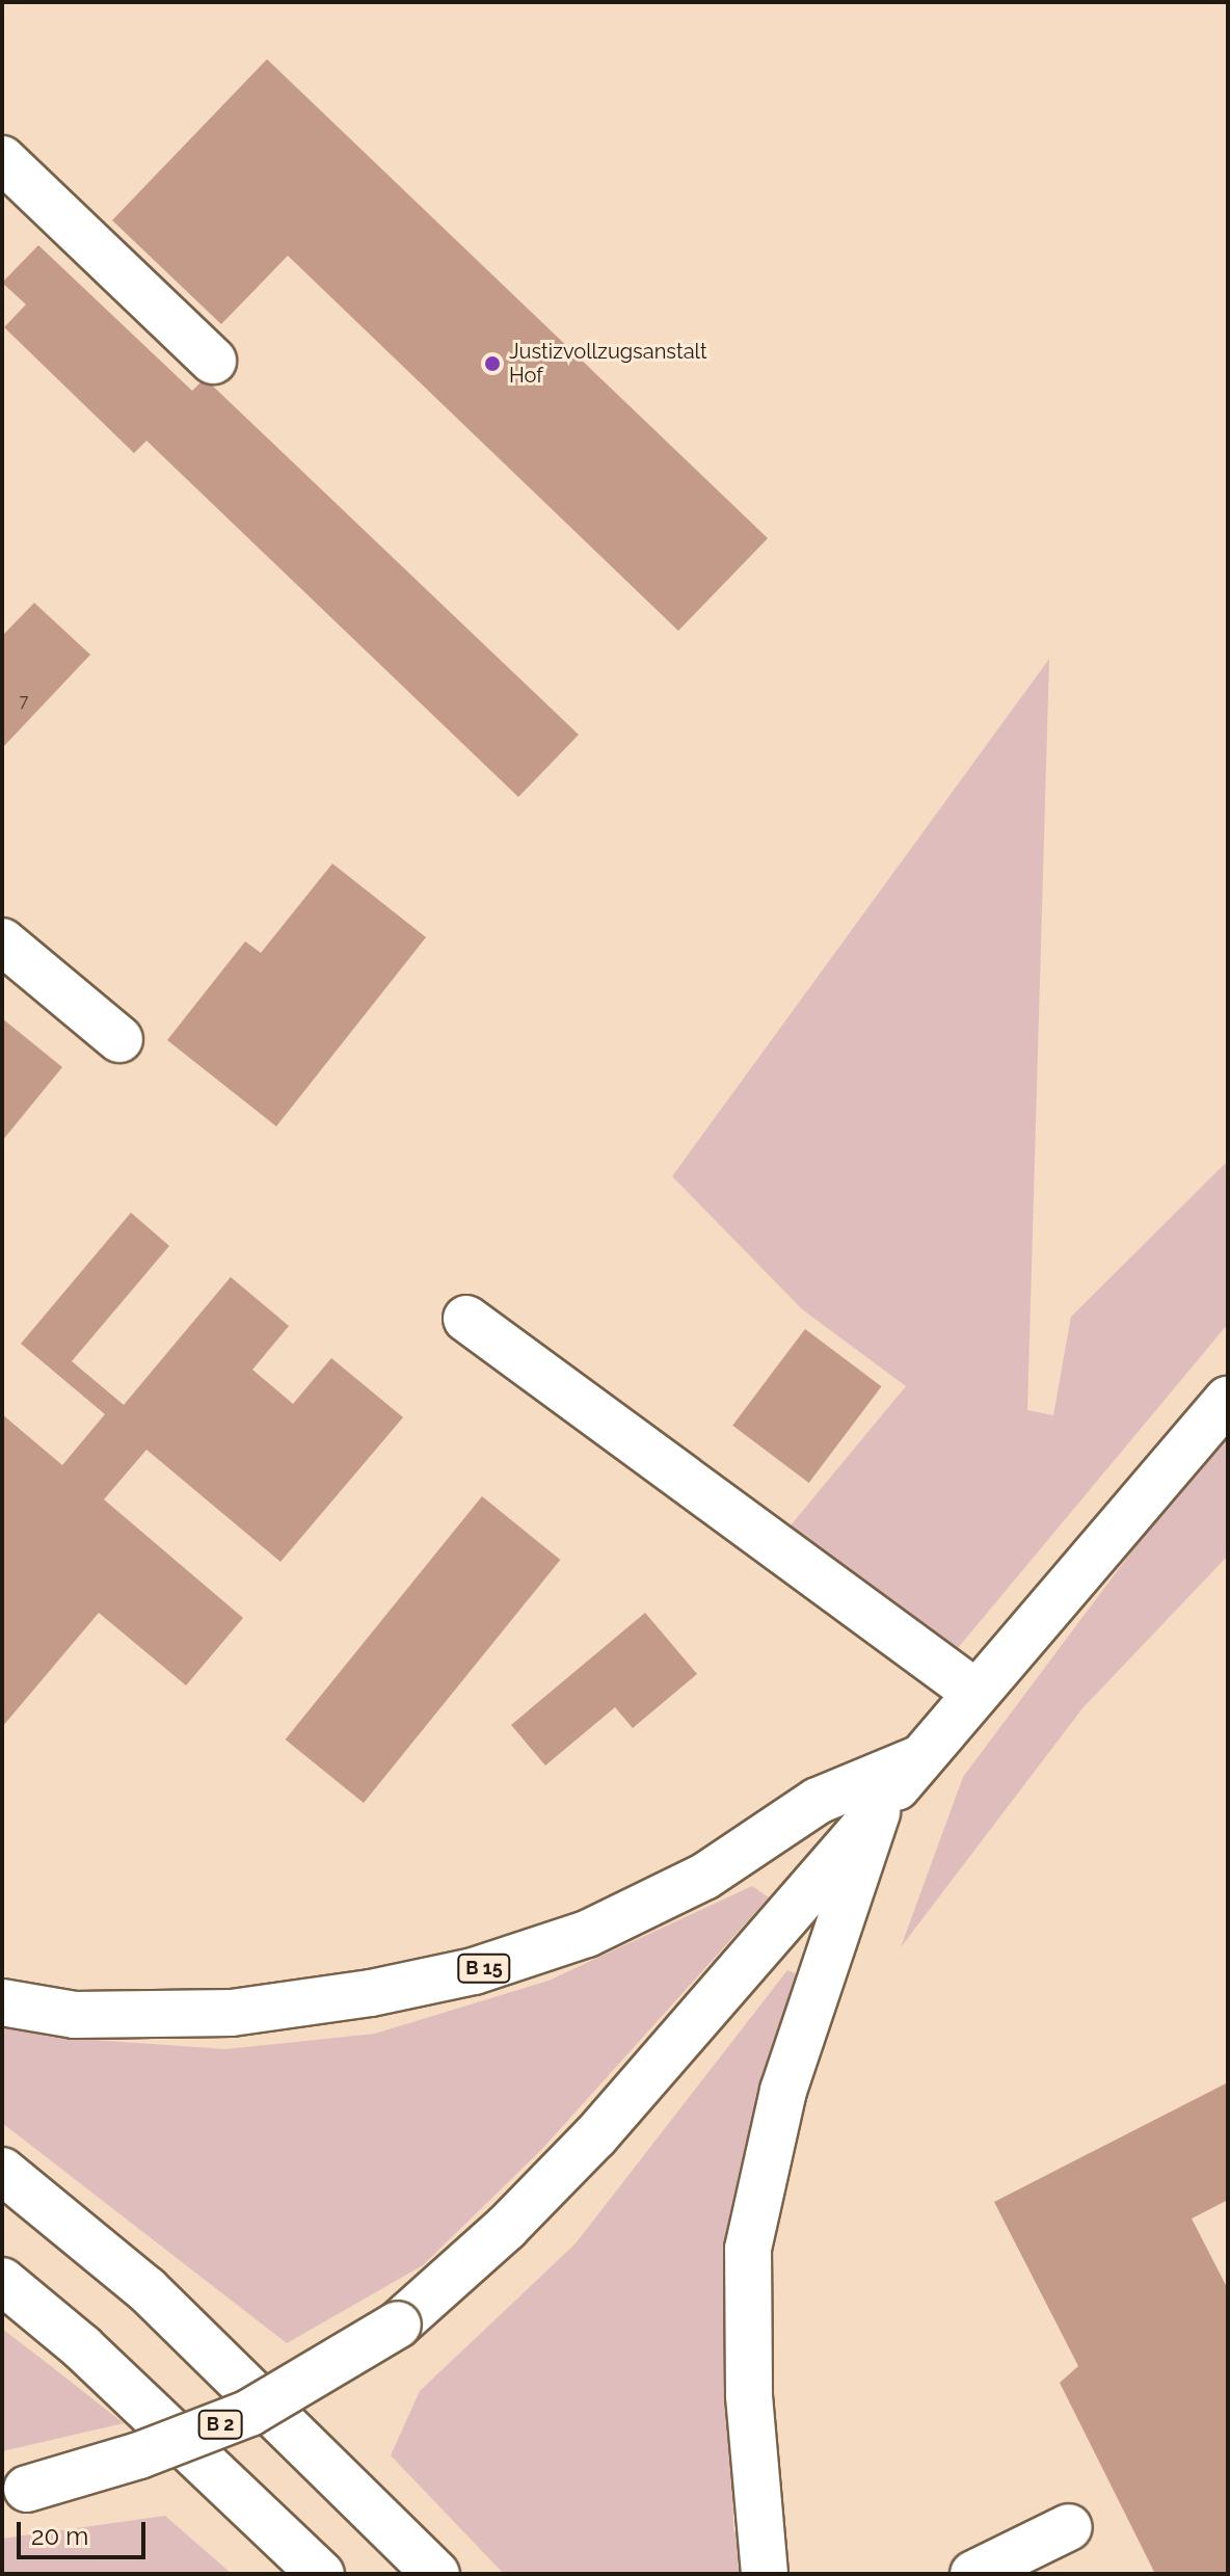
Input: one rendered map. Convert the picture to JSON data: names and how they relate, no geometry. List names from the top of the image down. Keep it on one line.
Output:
{"streets":{"main road":["B 15","B 2"]},"places":["Justizvollzugsanstalt Hof"],"house_numbers":["7"],"scale_bar":"20 m"}
